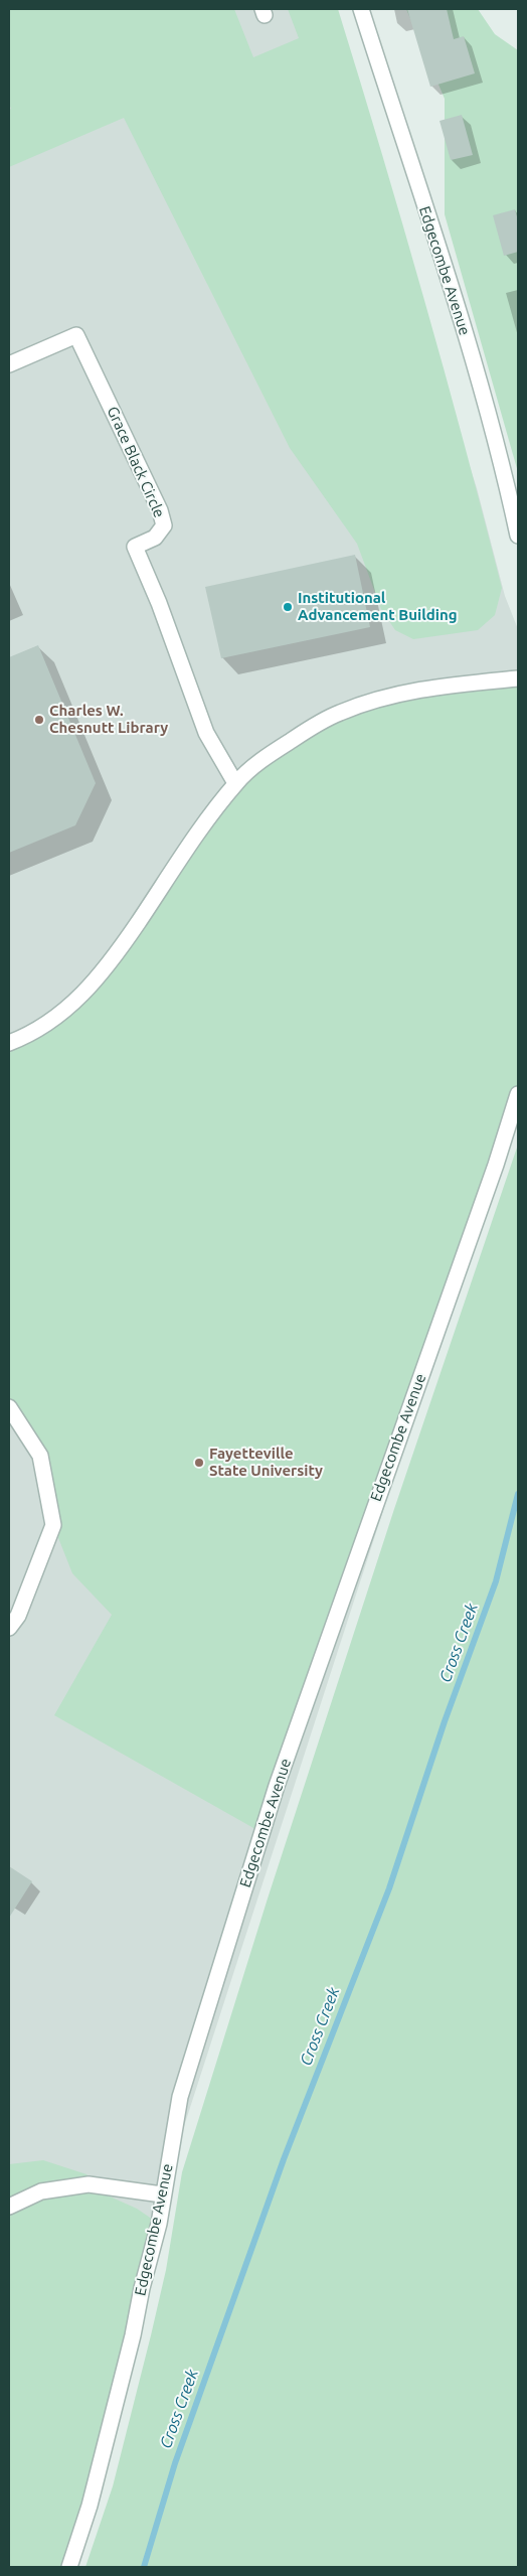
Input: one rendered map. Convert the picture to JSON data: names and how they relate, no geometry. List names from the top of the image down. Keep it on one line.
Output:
{"streets":{"street":["Edgecombe Avenue","Grace Black Circle"]},"water":["Cross Creek"],"places":["Institutional Advancement Building","Charles W. Chesnutt Library","Fayetteville State University"]}
